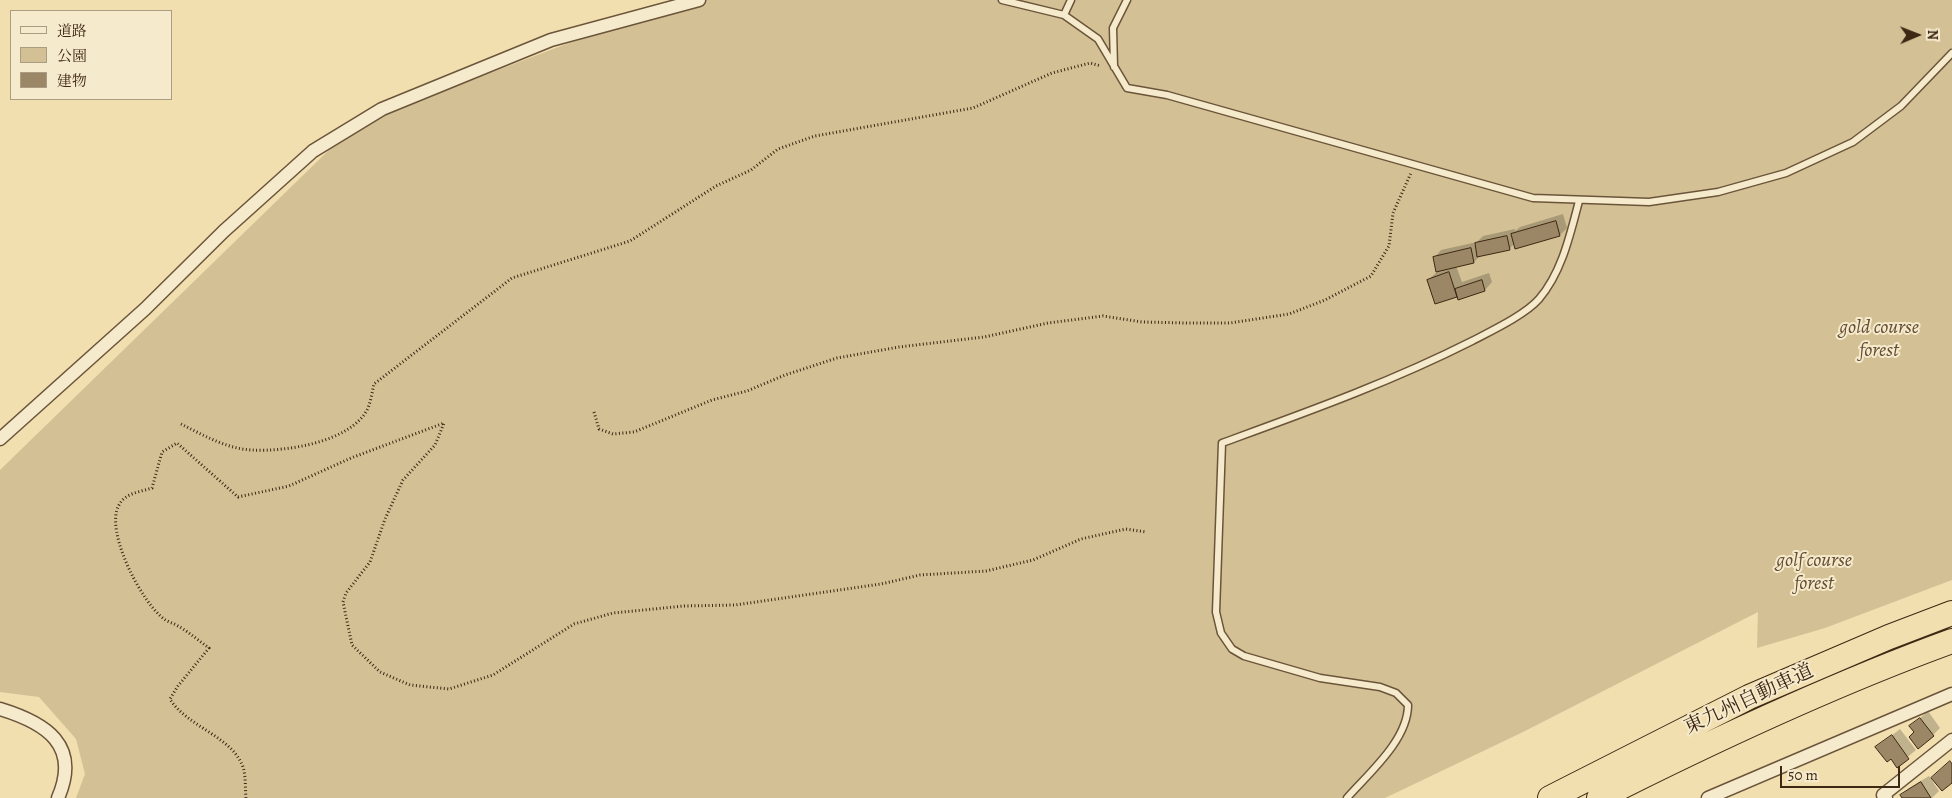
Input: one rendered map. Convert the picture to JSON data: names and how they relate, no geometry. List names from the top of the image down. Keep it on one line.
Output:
{"streets":{"highway":["東九州自動車道"]},"parks":["gold course forest","golf course forest"],"legend":["道路","公園","建物"],"scale_bar":"50 m","north":"right"}
